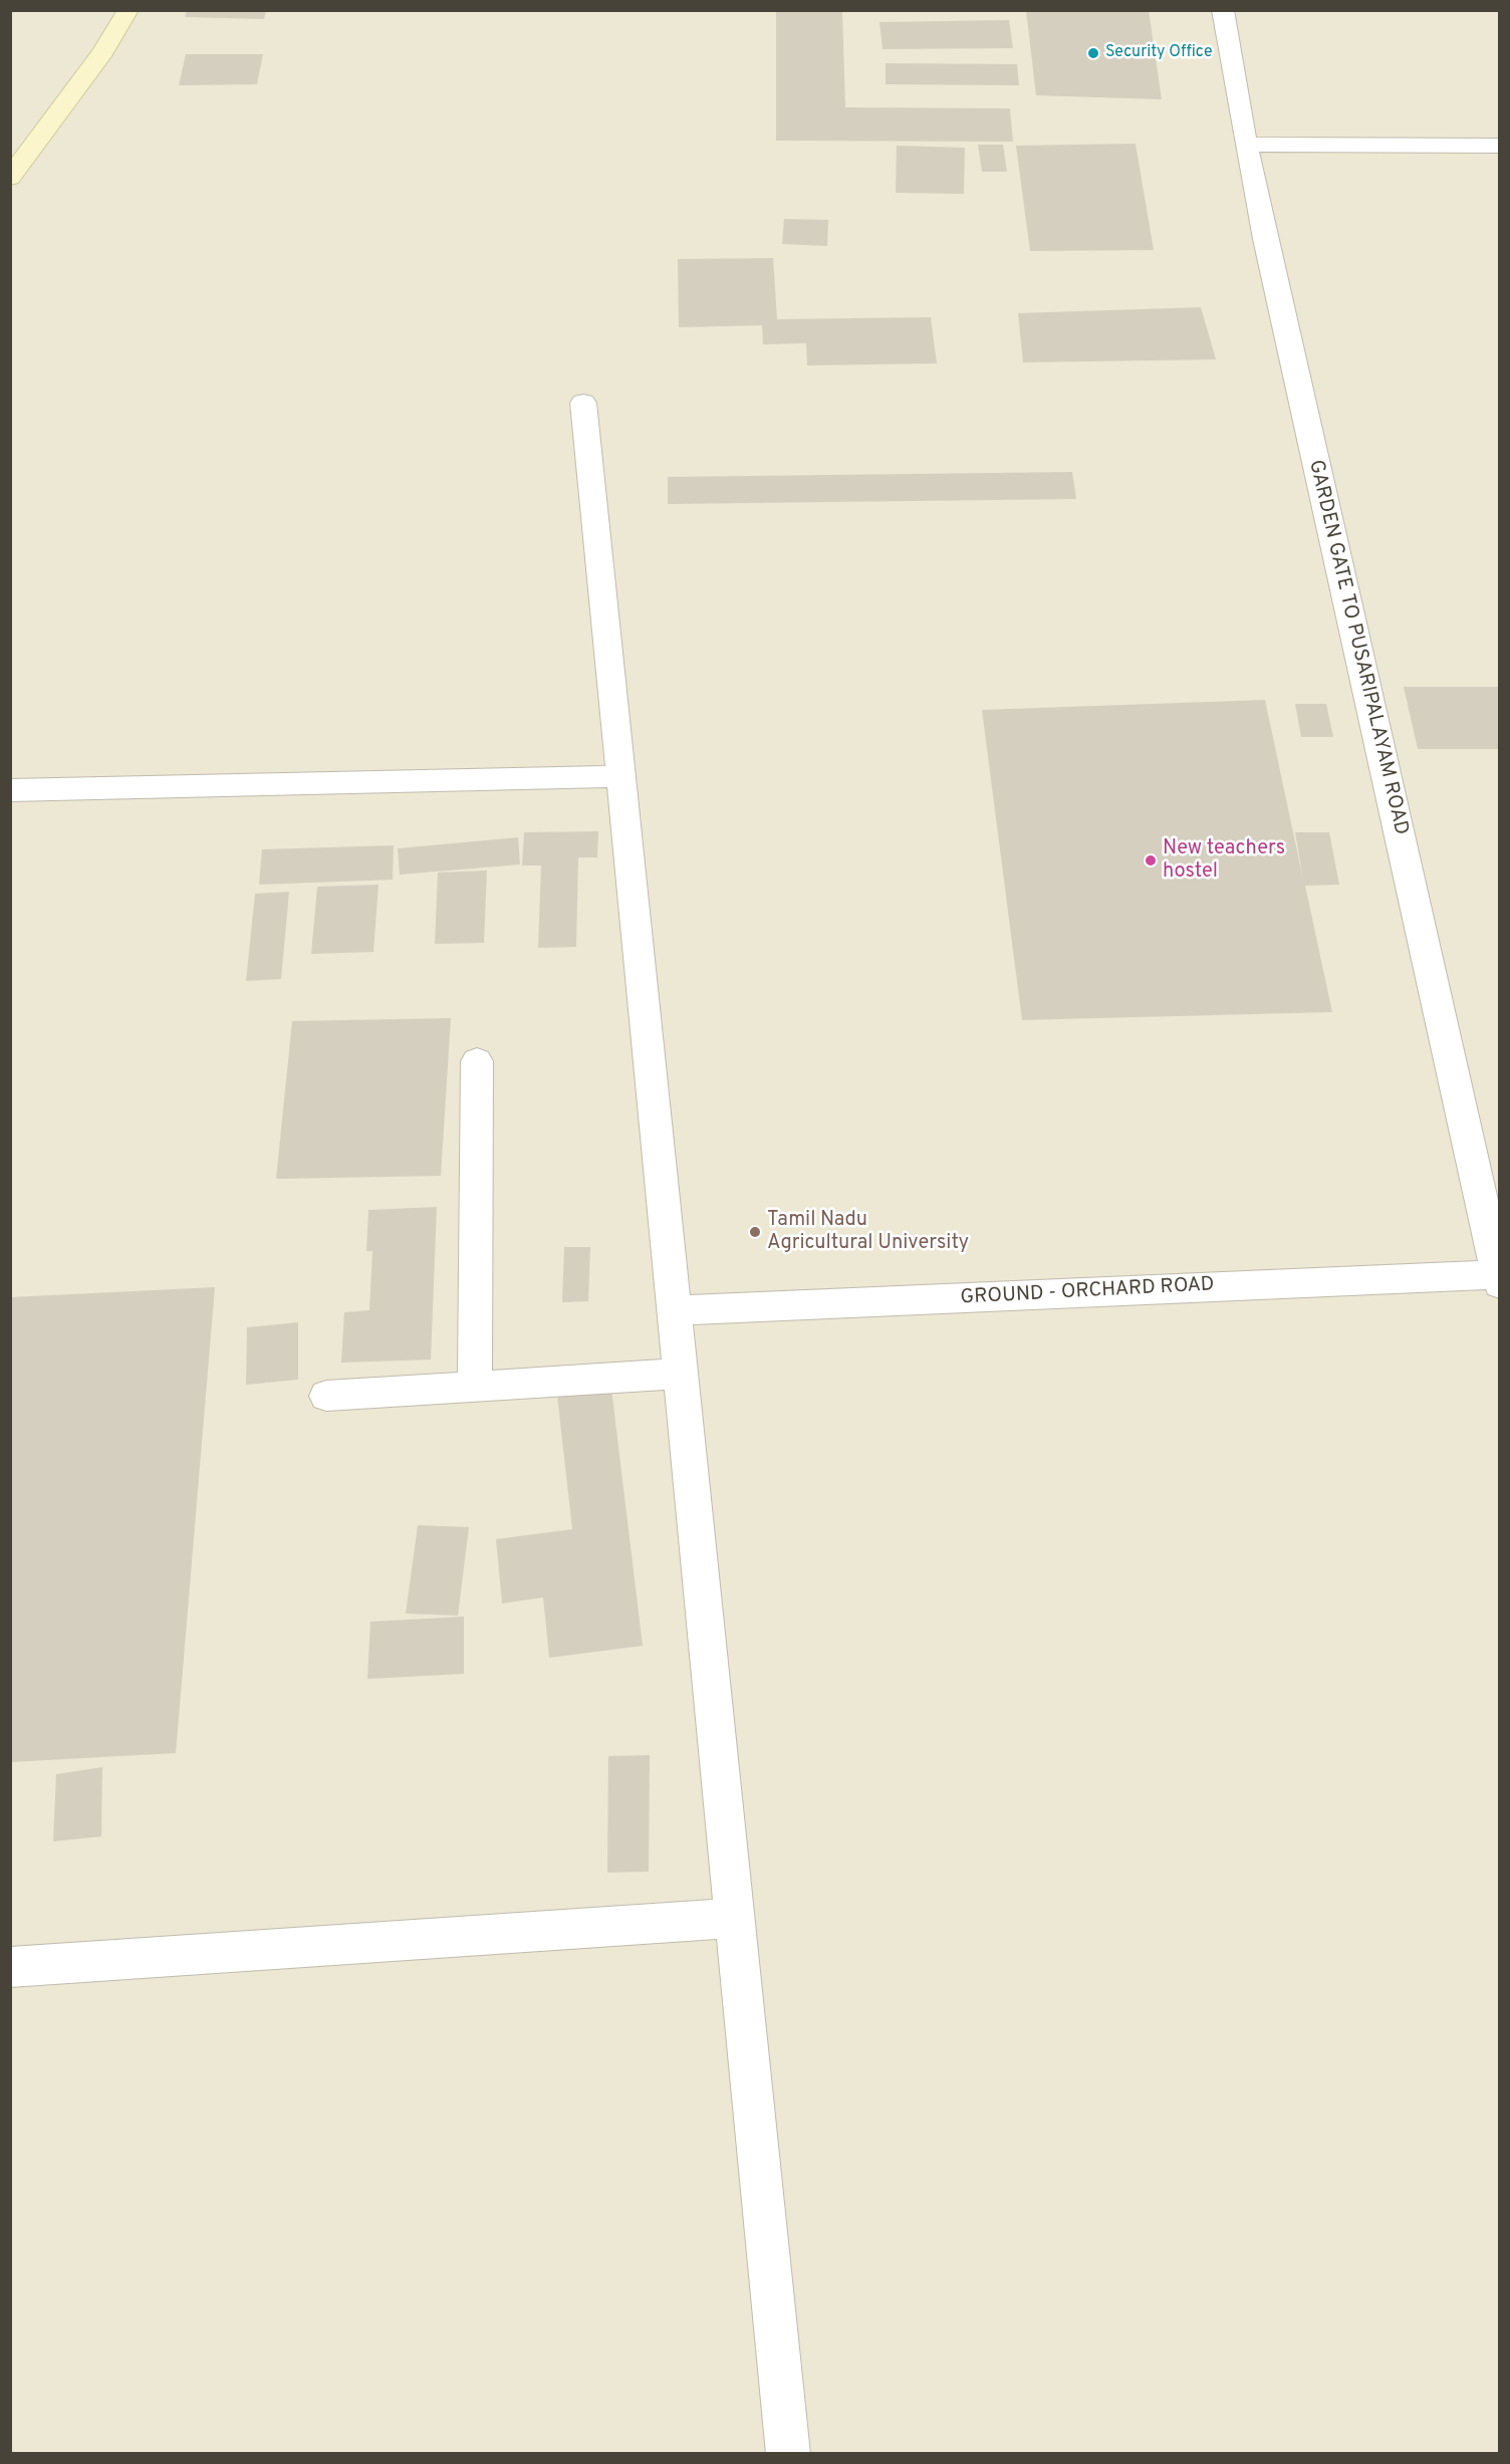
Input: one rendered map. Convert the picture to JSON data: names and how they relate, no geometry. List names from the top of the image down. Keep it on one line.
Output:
{"streets":{"street":["GARDEN GATE TO PUSARIPALAYAM ROAD","GROUND - ORCHARD ROAD"]},"crossings":[["GARDEN GATE TO PUSARIPALAYAM ROAD","GROUND - ORCHARD ROAD"]],"places":["Security Office","New teachers hostel","Tamil Nadu Agricultural University"]}
